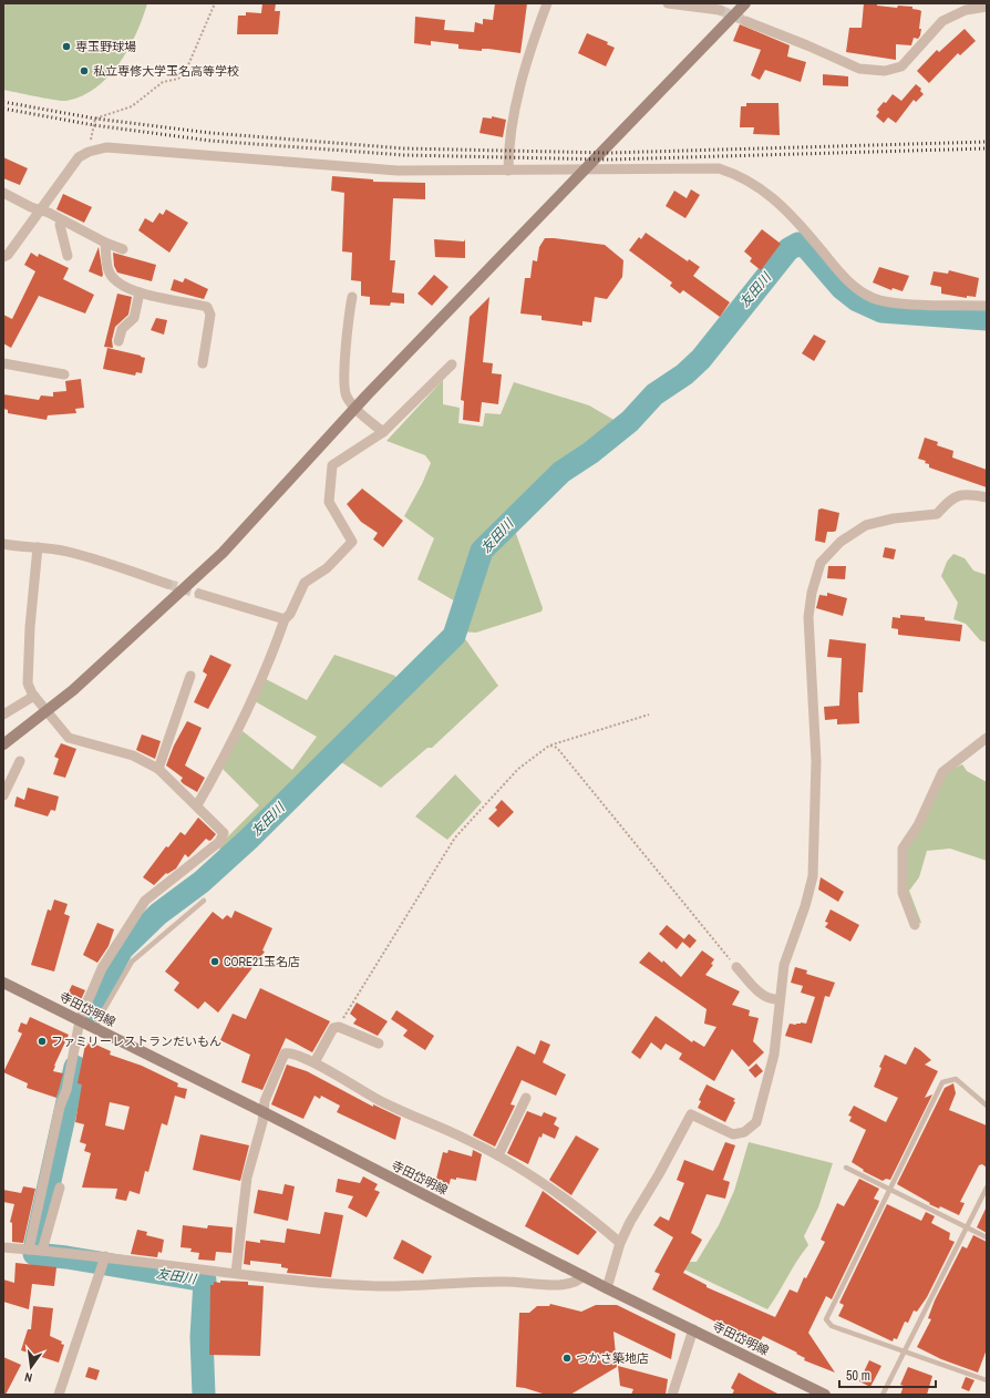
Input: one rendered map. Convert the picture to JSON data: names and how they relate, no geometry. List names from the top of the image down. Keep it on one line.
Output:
{"streets":{"street":["寺田岱明線"]},"water":["友田川"],"places":["専玉野球場","私立専修大学玉名高等学校","CORE21玉名店","ファミリーレストランだいもん","つかさ築地店"],"scale_bar":"50 m","north":"bottom"}
